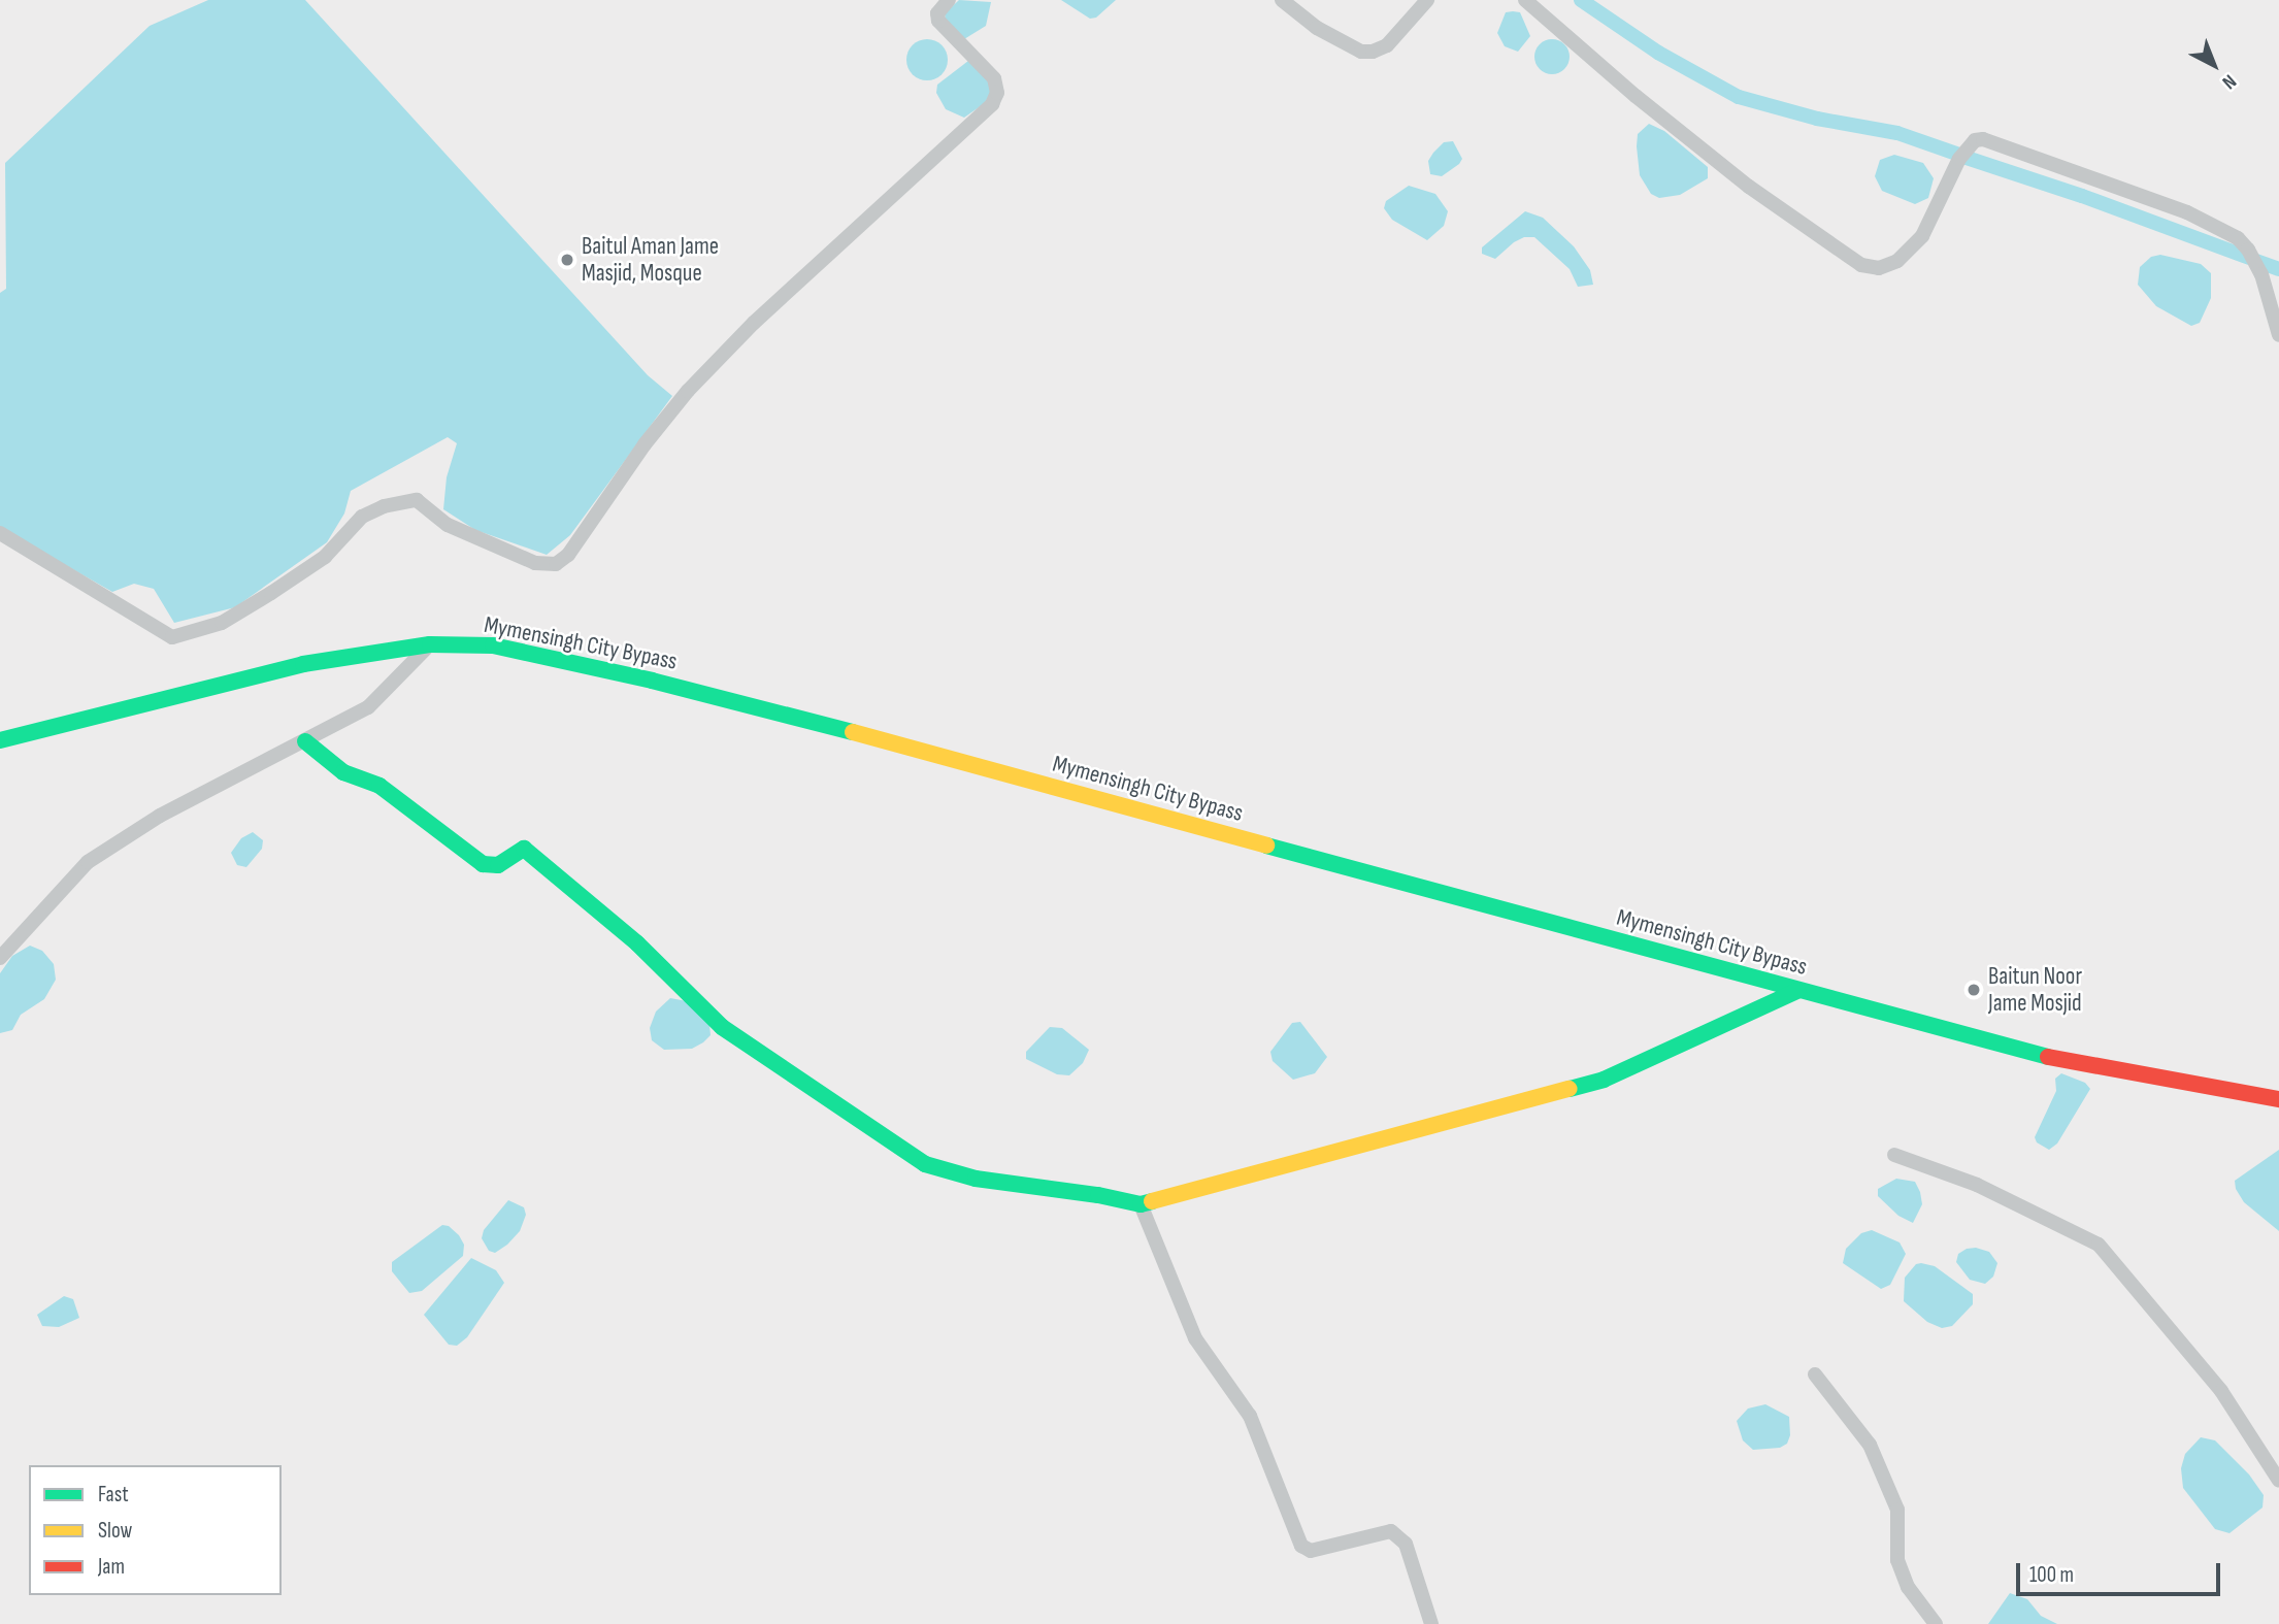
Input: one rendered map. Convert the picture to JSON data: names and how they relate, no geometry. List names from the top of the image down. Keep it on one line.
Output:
{"streets":{"main road":["Mymensingh City Bypass"]},"places":["Baitul Aman Jame Masjid, Mosque","Baitun Noor Jame Mosjid"],"legend":["Fast","Slow","Jam"],"scale_bar":"100 m","north":"bottom right"}
